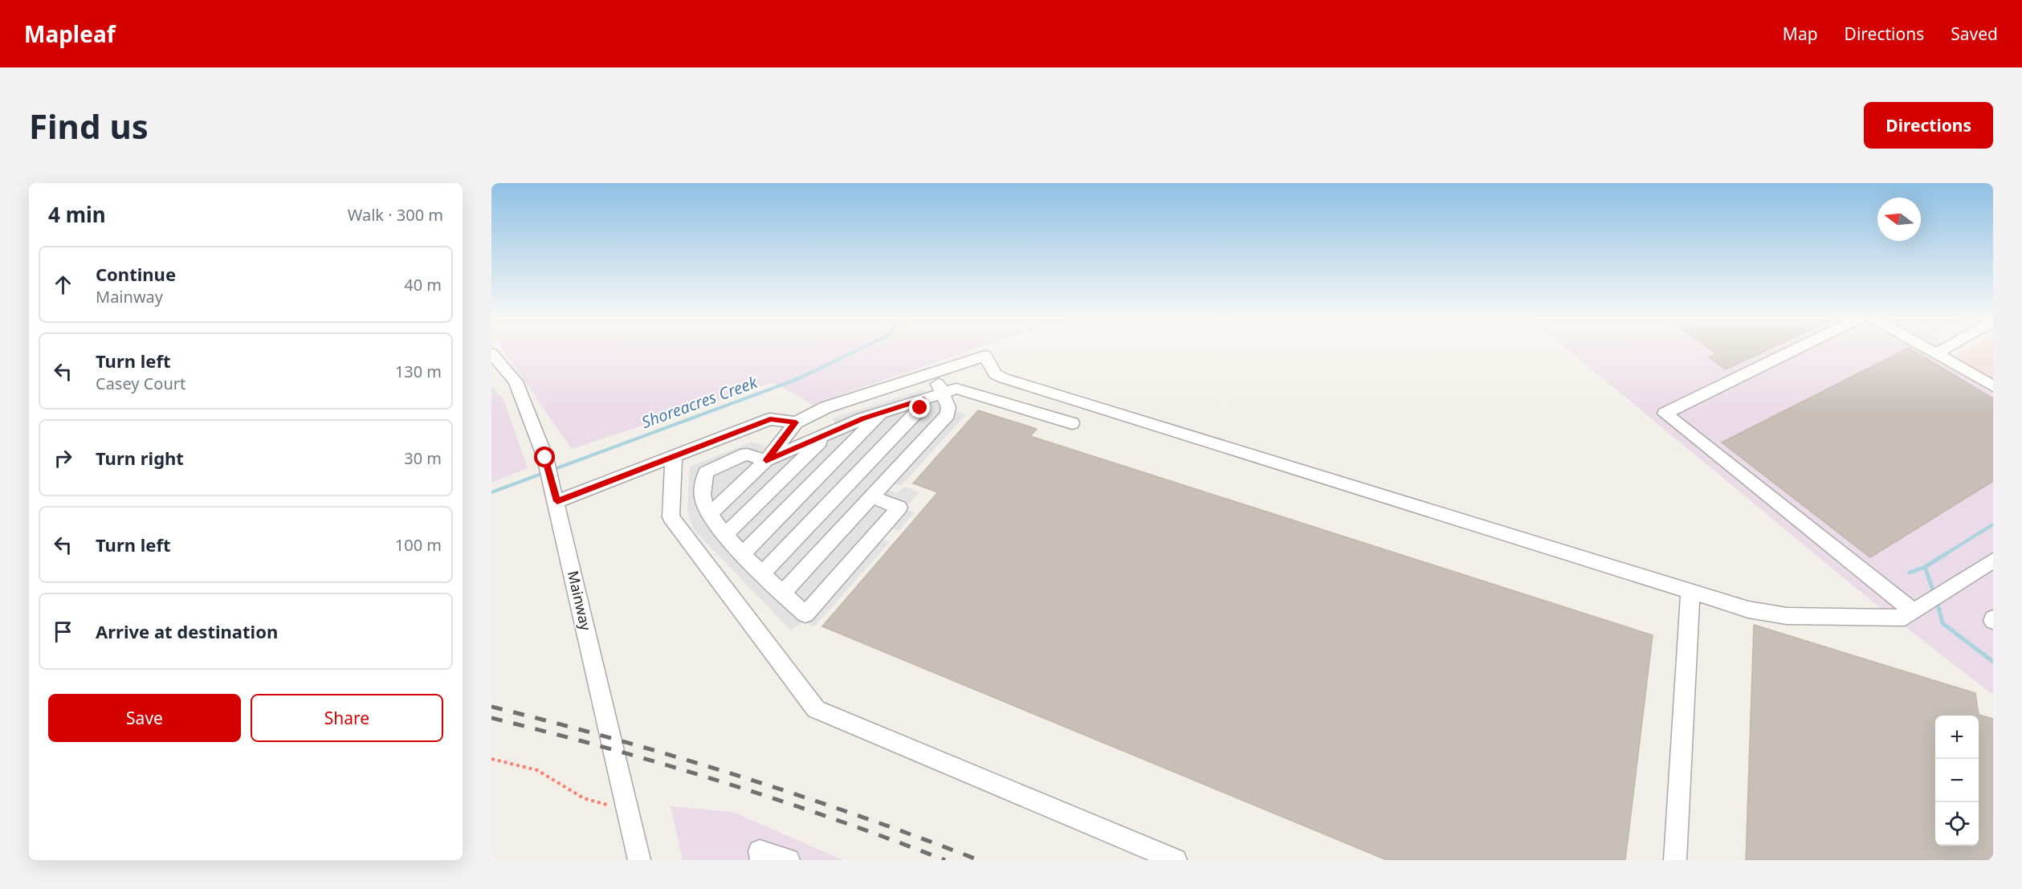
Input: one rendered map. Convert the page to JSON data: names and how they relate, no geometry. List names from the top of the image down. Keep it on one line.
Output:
{"streets":{"street":["Mainway"]},"water":["Shoreacres Creek"],"north":"left","page":{"header":"Mapleaf","nav":["Map","Directions","Saved"],"buttons":["Directions",["Save","Share"]],"title":"Find us","heading":["4 min","Walk · 300 m"],"list":[["Continue","Mainway","40 m"],["Turn left","Casey Court","130 m"],["Turn right","30 m"],["Turn left","100 m"],"Arrive at destination"],"map_buttons":["+","−"]}}
